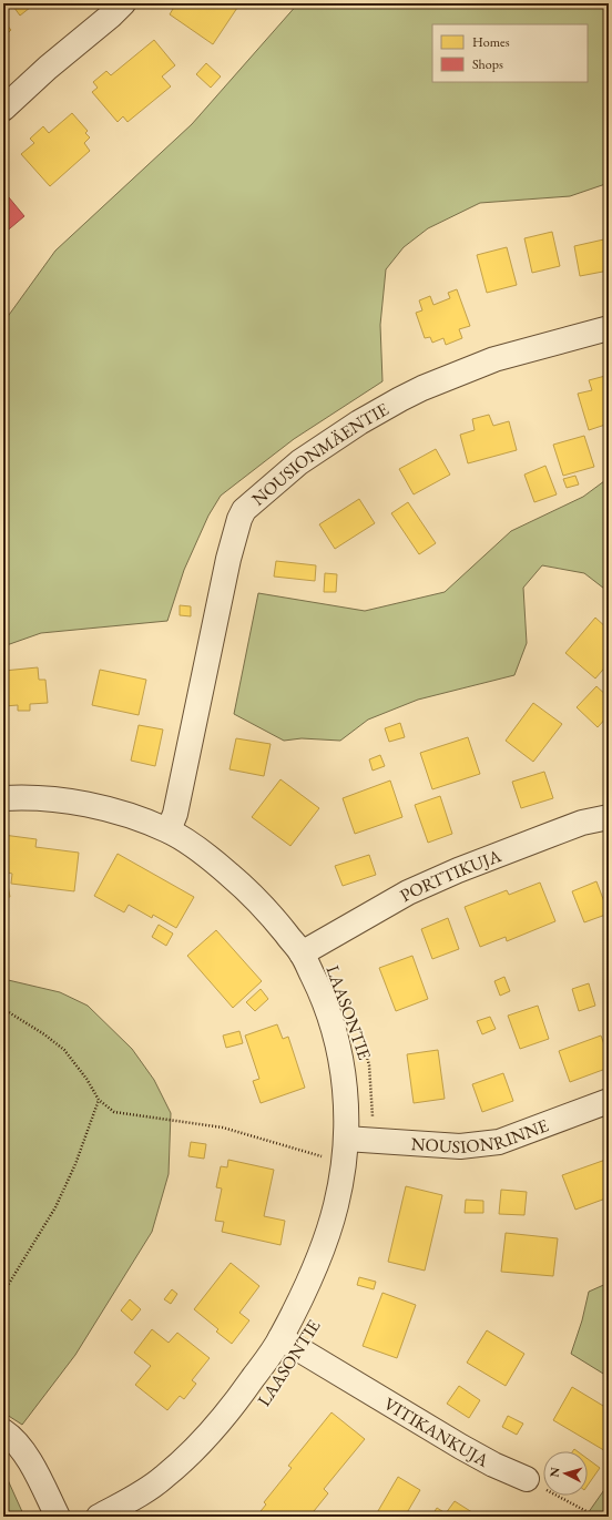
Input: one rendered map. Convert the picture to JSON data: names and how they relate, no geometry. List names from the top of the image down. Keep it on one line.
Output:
{"streets":{"street":["NOUSIONMÄENTIE","PORTTIKUJA","LAASONTIE","NOUSIONRINNE","VITIKANKUJA"]},"crossings":[["NOUSIONMÄENTIE","LAASONTIE"],["PORTTIKUJA","LAASONTIE"],["LAASONTIE","NOUSIONRINNE"],["LAASONTIE","VITIKANKUJA"]],"legend":["Homes","Shops"],"north":"left"}
